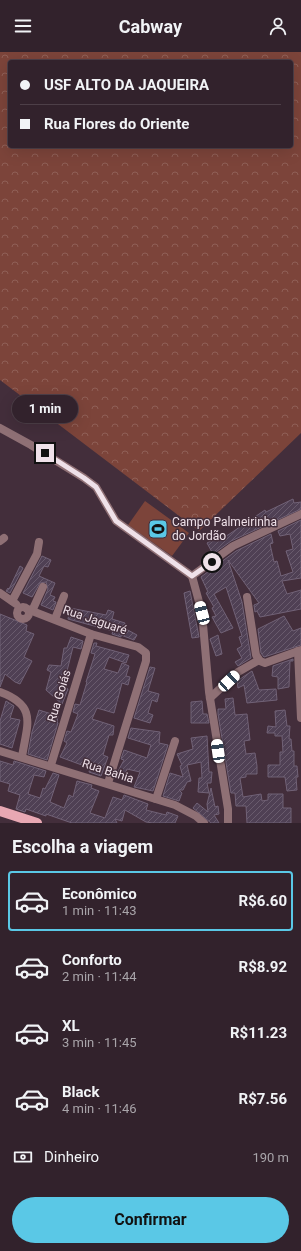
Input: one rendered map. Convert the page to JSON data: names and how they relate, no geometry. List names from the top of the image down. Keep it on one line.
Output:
{"streets":{"street":["Rua Jaguaré","Rua Goiás","Rua Bahia"]},"crossings":[["Rua Jaguaré","Rua Goiás"],["Rua Jaguaré","Rua Bahia"],["Rua Goiás","Rua Bahia"]],"places":{"sports":["Campo Palmeirinha do Jordão"]},"page":{"header":"Cabway","banner":["USF ALTO DA JAQUEIRA","Rua Flores do Oriente"],"bubble":"1 min","heading":"Escolha a viagem","list":[{"name":"Econômico","note":"1 min · 11:43","value":"R$6.60"},{"name":"Conforto","note":"2 min · 11:44","value":"R$8.92"},{"name":"XL","note":"3 min · 11:45","value":"R$11.23"},{"name":"Black","note":"4 min · 11:46","value":"R$7.56"}],"pay":["Dinheiro","190 m"],"buttons":"Confirmar"}}
